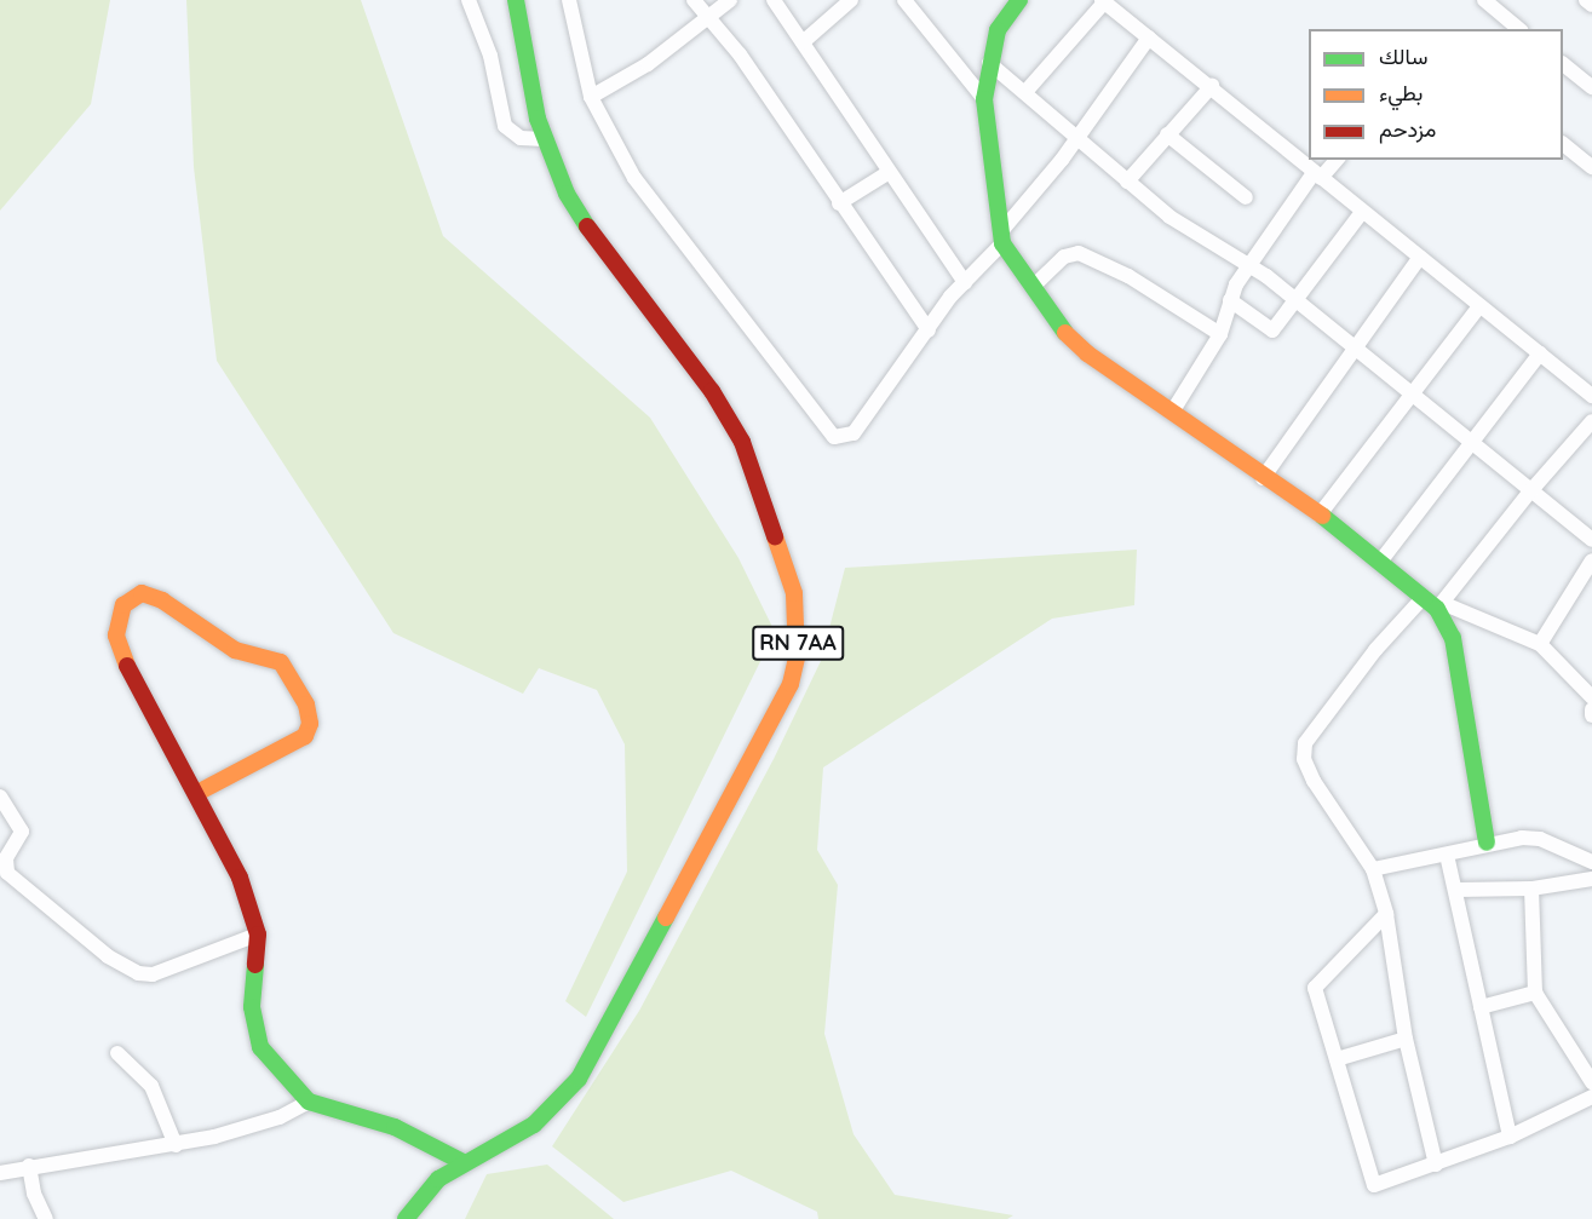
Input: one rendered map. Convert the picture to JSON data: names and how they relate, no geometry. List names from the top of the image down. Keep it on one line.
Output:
{"streets":{"street":["RN 7AA"]},"legend":["سالك","بطيء","مزدحم"]}
